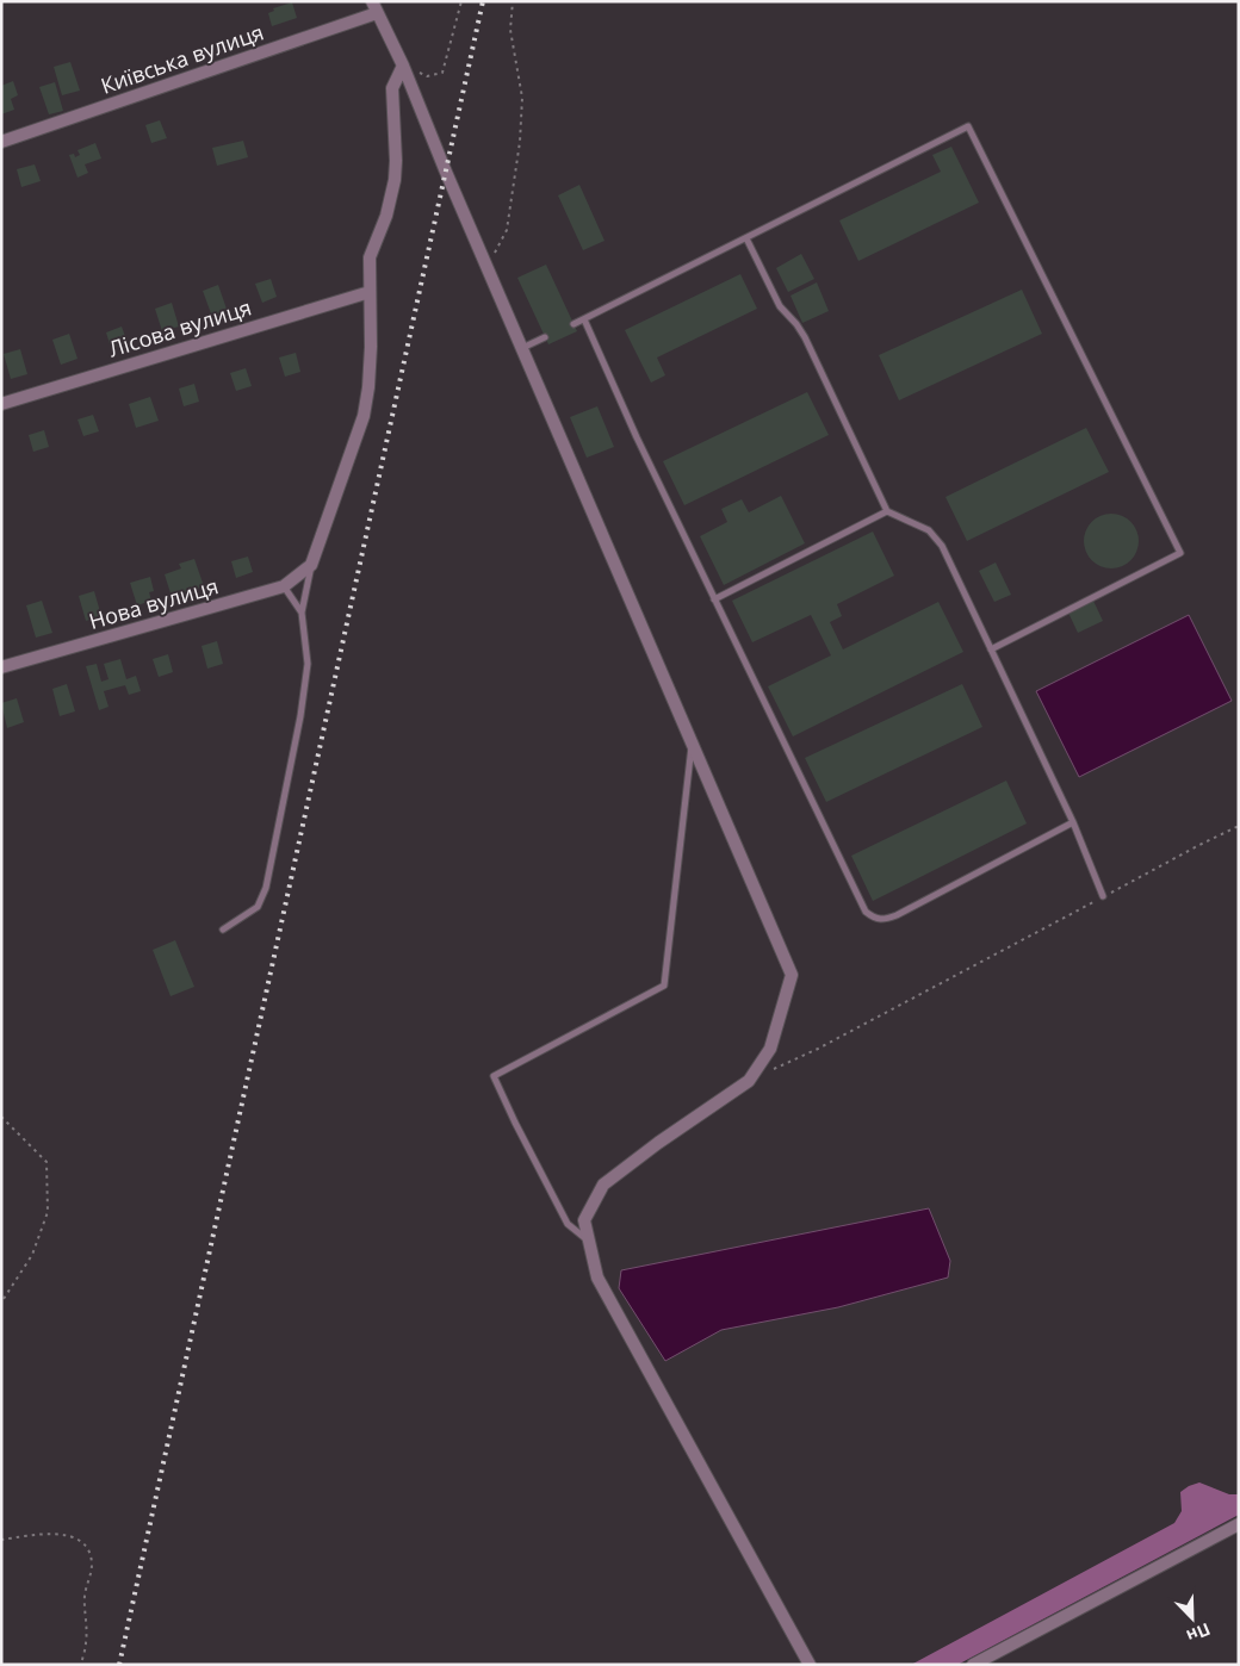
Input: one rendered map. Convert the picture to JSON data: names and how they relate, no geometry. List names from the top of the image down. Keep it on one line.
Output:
{"streets":{"street":["Київська вулиця","Лісова вулиця","Нова вулиця"]},"north":"bottom right"}
